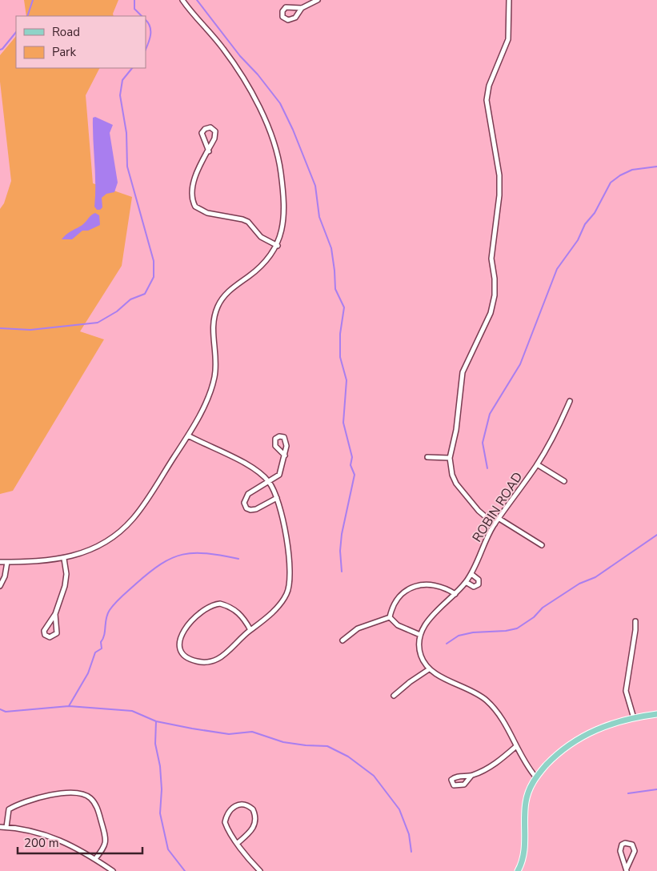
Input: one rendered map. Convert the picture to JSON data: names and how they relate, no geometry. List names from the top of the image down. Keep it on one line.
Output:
{"streets":{"street":["ROBIN ROAD"]},"legend":["Road","Park"],"scale_bar":"200 m"}
